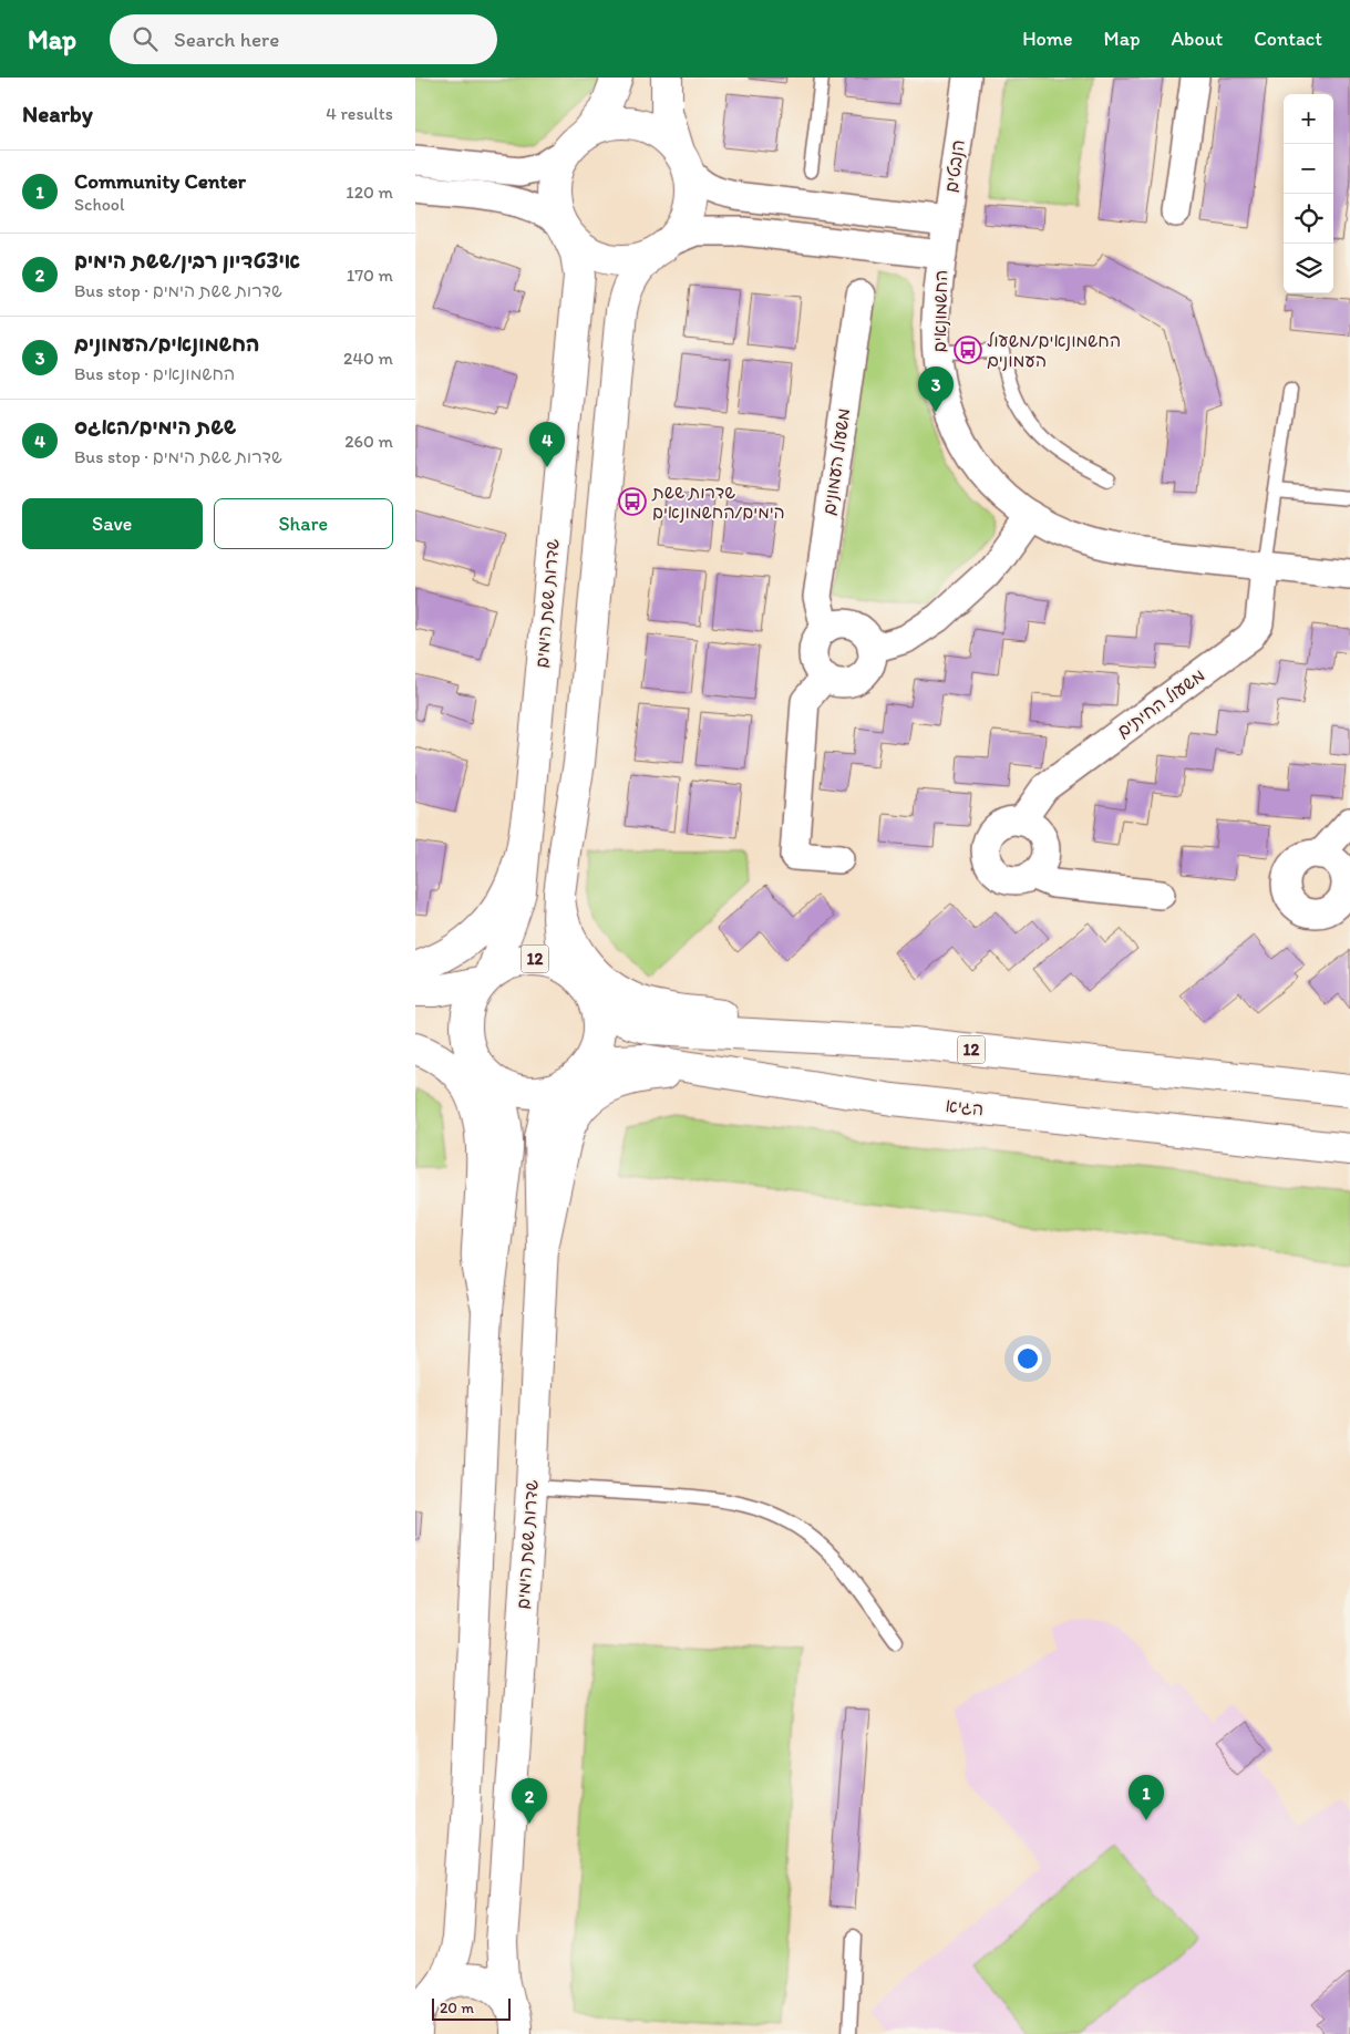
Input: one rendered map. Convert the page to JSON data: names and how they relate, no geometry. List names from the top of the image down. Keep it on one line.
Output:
{"streets":{"main road":["שדרות ששת הימים","12","הגיא"],"street":["הנבטים","החשמונאים","משעול העמונים","משעול החיתים"]},"crossings":[["הנבטים","החשמונאים"],["החשמונאים","שדרות ששת הימים"],["החשמונאים","משעול החיתים"],["שדרות ששת הימים","12"],["שדרות ששת הימים","הגיא"],["12","הגיא"]],"places":{"bus stop":["החשמונאים/משעול העמונים","שדרות ששת הימים/החשמונאים"]},"scale_bar":"20 m","page":{"header":"Map","search":"Search here","nav":["Home","Map","About","Contact"],"heading":["Nearby","4 results"],"map_buttons":["+","−"],"list":[{"mark":"1","name":"Community Center","note":"School","value":"120 m"},{"mark":"2","name":"איצטדיון רבין/ששת הימים","note":"Bus stop · שדרות ששת הימים","value":"170 m"},{"mark":"3","name":"החשמונאים/העמונים","note":"Bus stop · החשמונאים","value":"240 m"},{"mark":"4","name":"ששת הימים/האגס","note":"Bus stop · שדרות ששת הימים","value":"260 m"}],"pins":["3","4","1","2"],"buttons":["Save","Share"],"scale":"20 m"}}
